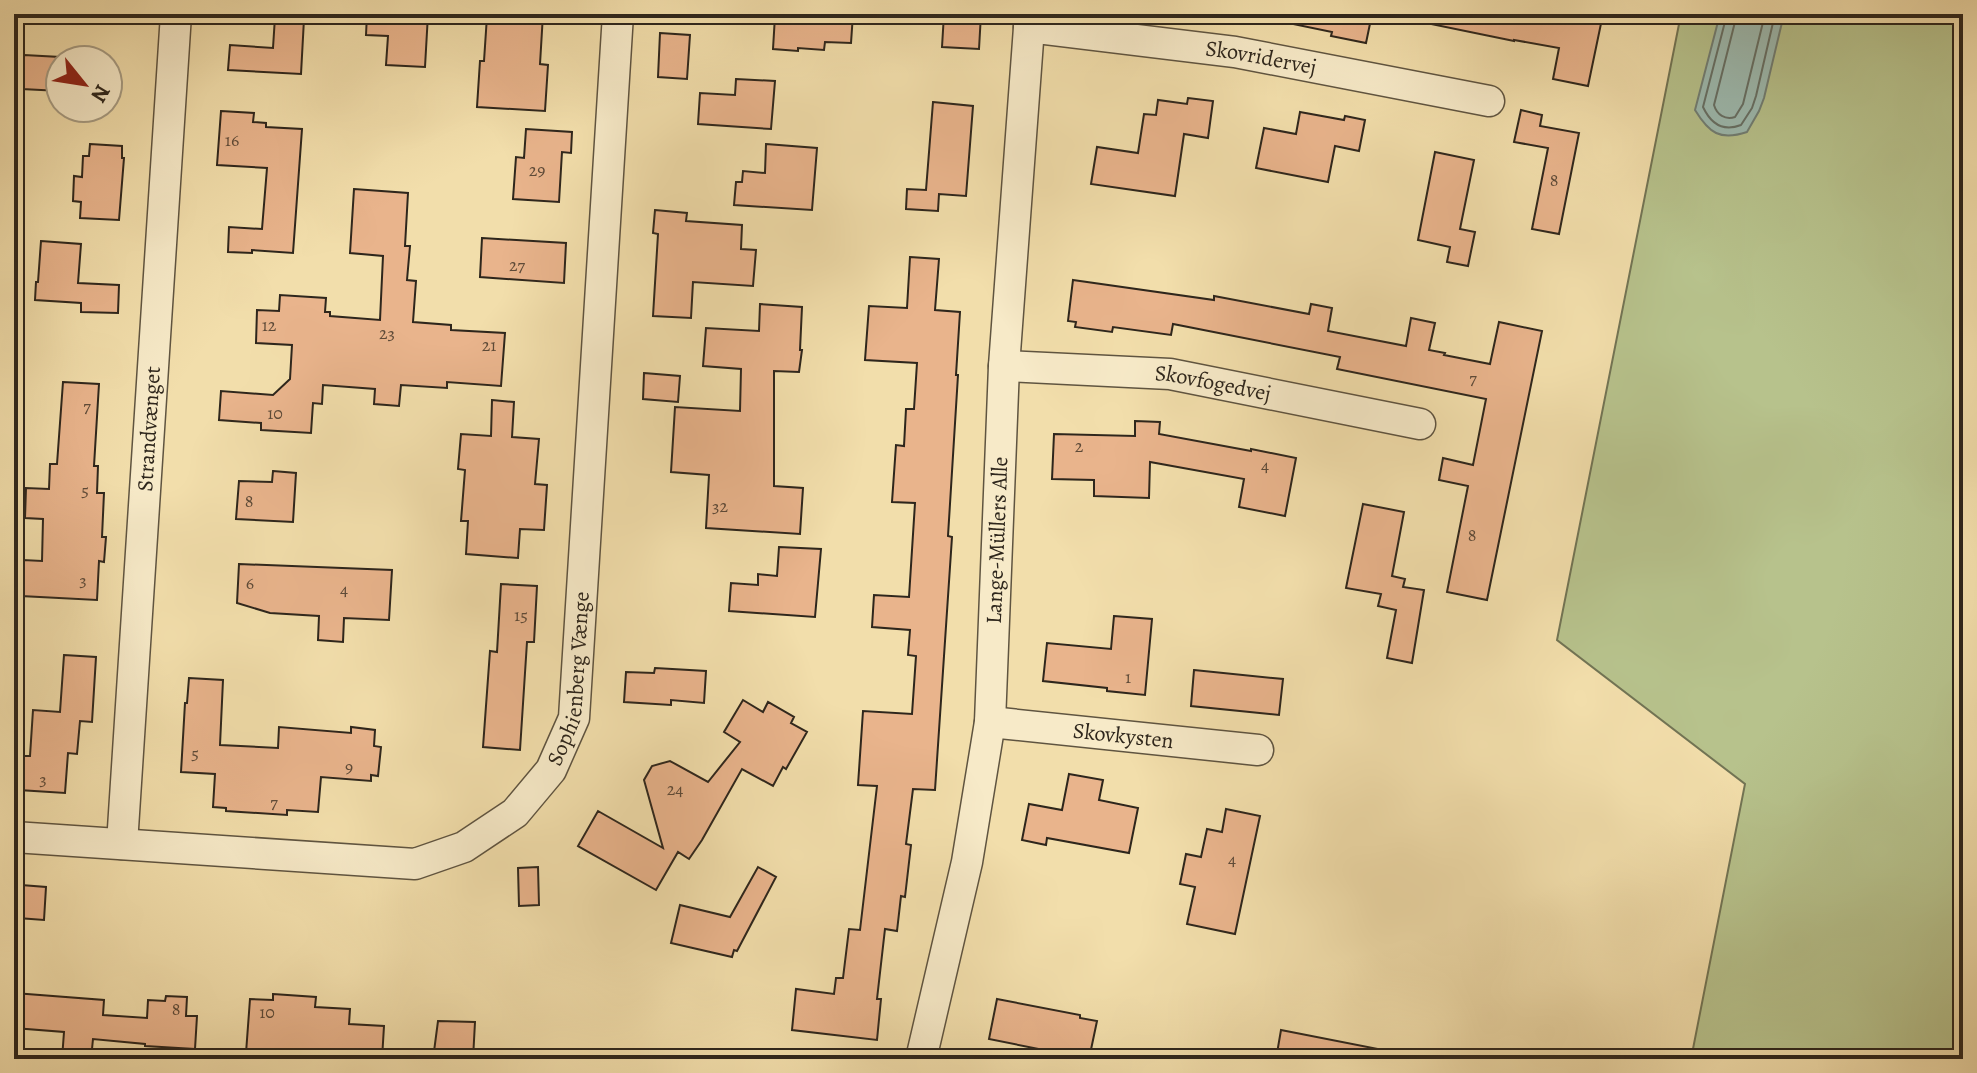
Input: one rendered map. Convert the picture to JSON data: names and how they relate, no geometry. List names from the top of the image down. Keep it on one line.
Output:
{"streets":{"street":["Skovridervej","Skovfogedvej","Strandvænget","Lange-Müllers Alle","Sophienberg Vænge","Skovkysten"]},"crossings":[["Skovridervej","Lange-Müllers Alle"],["Skovfogedvej","Lange-Müllers Alle"],["Strandvænget","Sophienberg Vænge"],["Lange-Müllers Alle","Skovkysten"]],"house_numbers":["16","29","8","27","12","23","21","7","7","10","2","4","5","8","32","8","3","6","4","15","1","5","9","3","24","7","4","8","10"],"north":"bottom right"}
